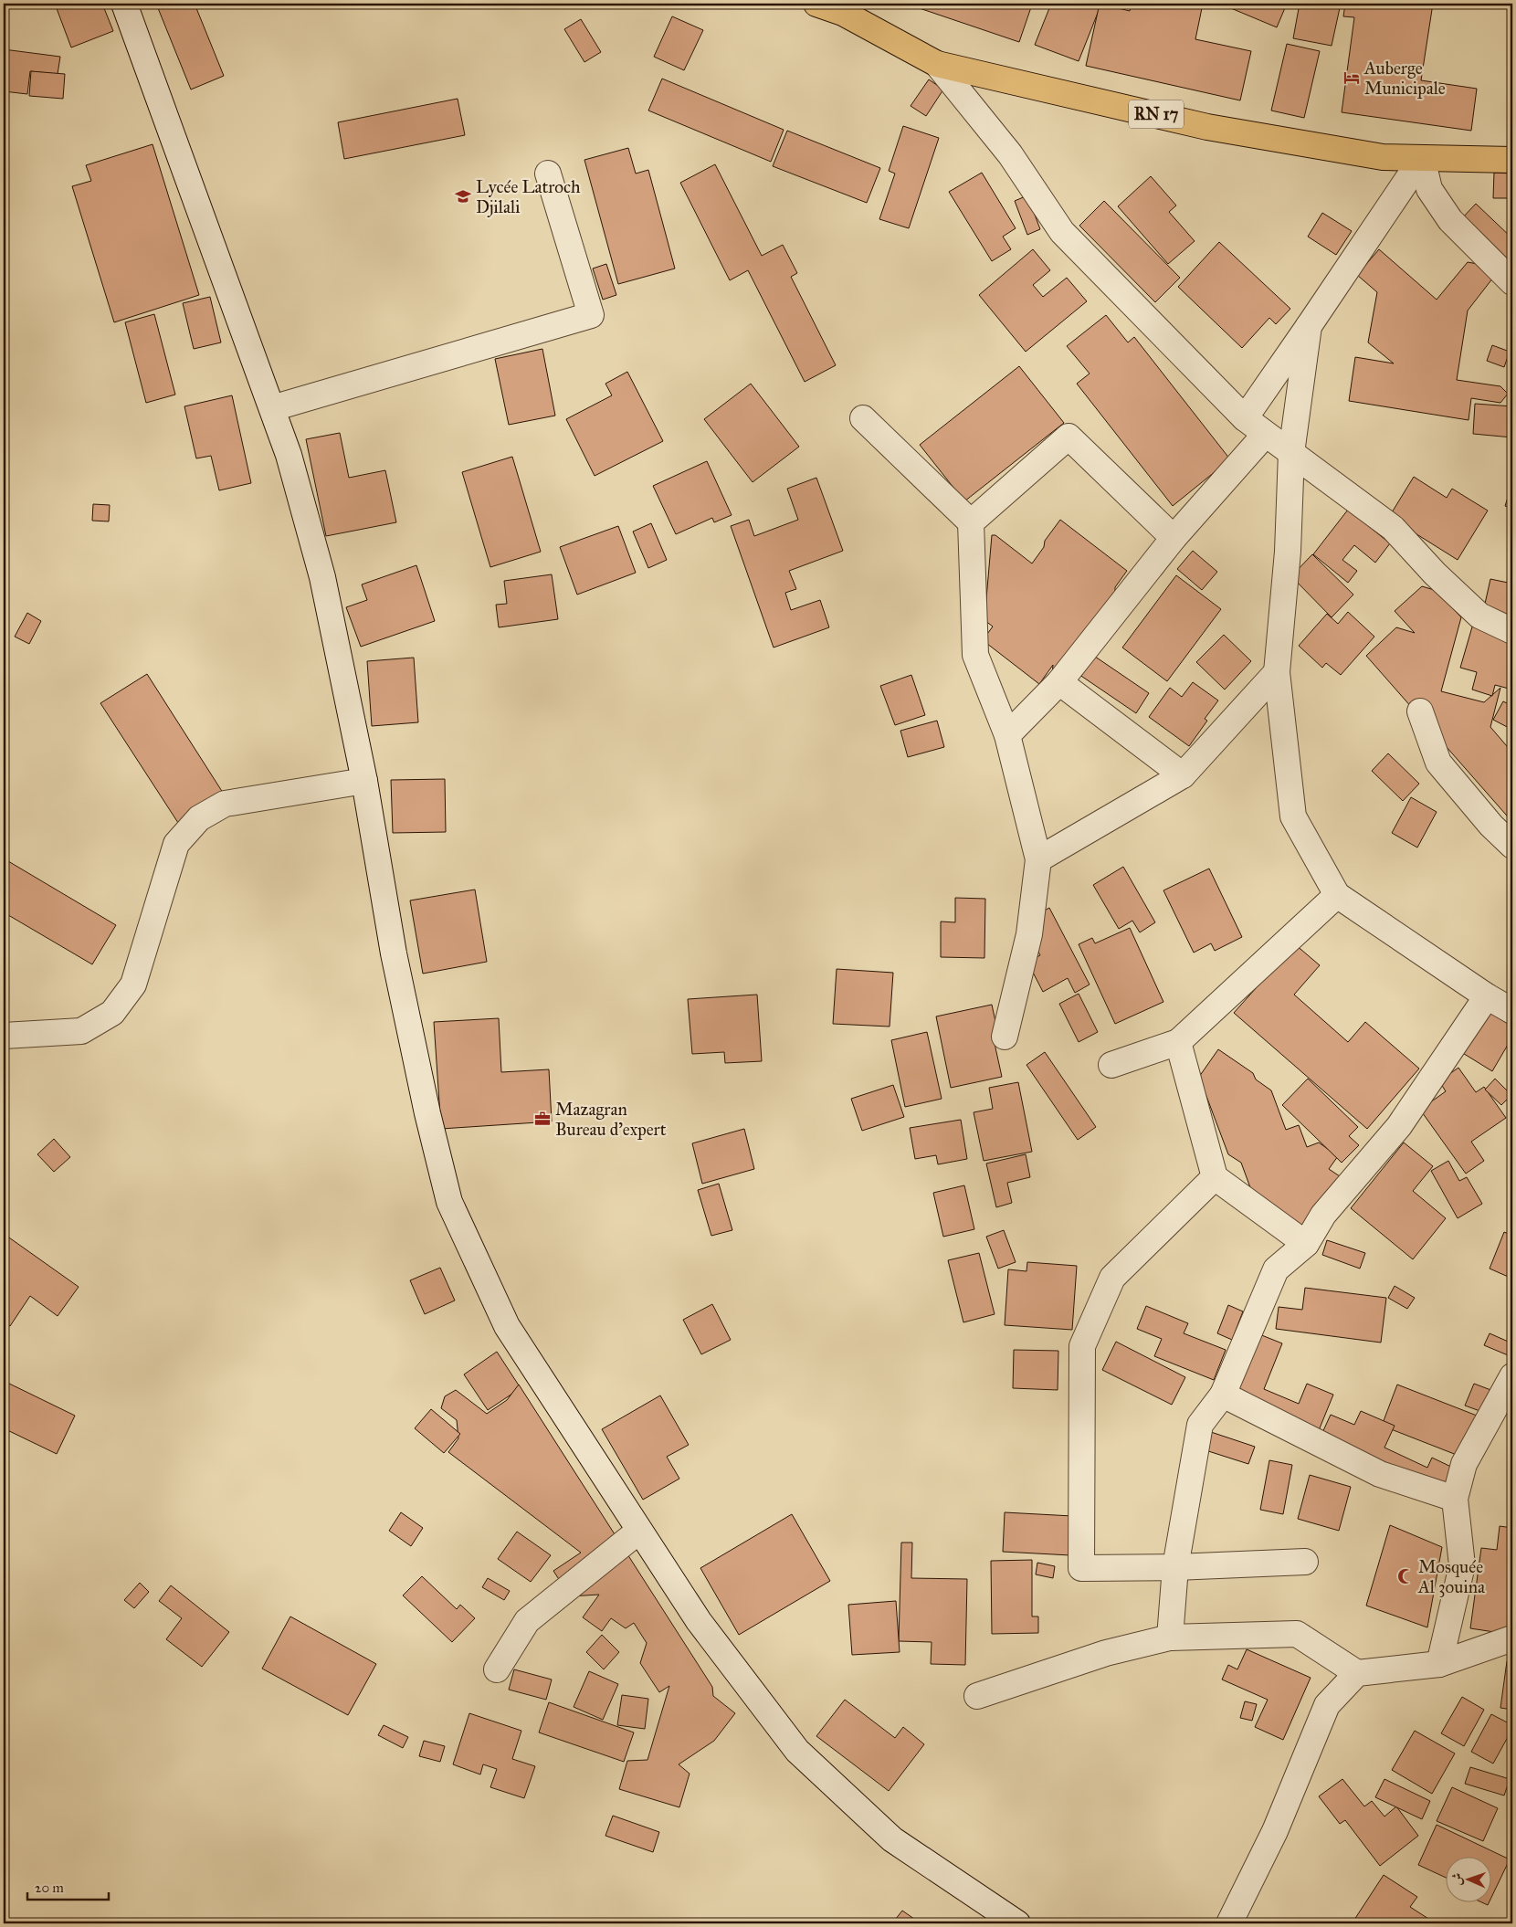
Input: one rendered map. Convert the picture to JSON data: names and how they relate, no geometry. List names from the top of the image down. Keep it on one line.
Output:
{"streets":{"main road":["RN 17"]},"places":{"hotel":["Auberge Municipale"],"school or university":["Lycée Latroch Djilali"],"office":["Mazagran Bureau d'expert"],"mosque":["Mosquée Al 3ouina"]},"scale_bar":"20 m","north":"left"}
